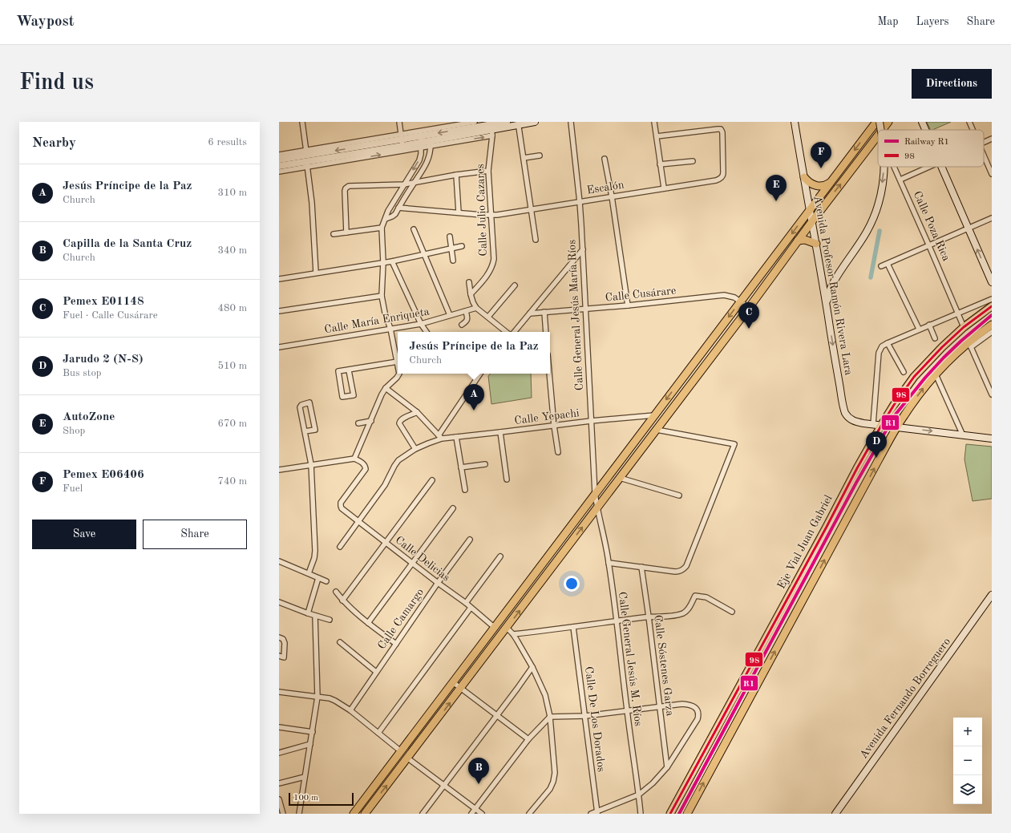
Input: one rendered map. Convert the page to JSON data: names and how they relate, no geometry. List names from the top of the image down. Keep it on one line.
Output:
{"streets":{"main road":["Avenida Profesor Ramón Rivera Lara","Eje Vial Juan Gabriel","Avenida Fernando Borreguero"],"street":["Escalón","Calle Julio Cazares","Calle Poza Rica","Calle Cusárare","Calle General Jesús María Ríos","Calle María Enriqueta","Calle Yepachi","Calle Delicias","Calle Camargo","Calle General Jesús M. Ríos","Calle Sóstenes Garza","Calle De Los Dorados"]},"crossings":[["Escalón","Calle Julio Cazares"],["Escalón","Calle General Jesús María Ríos"],["Calle Poza Rica","Eje Vial Juan Gabriel"],["Avenida Profesor Ramón Rivera Lara","Eje Vial Juan Gabriel"],["Calle Cusárare","Calle General Jesús María Ríos"],["Calle General Jesús María Ríos","Calle Yepachi"],["Calle General Jesús María Ríos","Calle General Jesús M. Ríos"],["Calle Yepachi","Calle Delicias"],["Calle Delicias","Calle Camargo"]],"one_way":["Avenida Profesor Ramón Rivera Lara"],"lines":["transit line 98","rail line R1"],"legend":["Railway R1","98"],"scale_bar":"100 m","page":{"header":"Waypost","nav":["Map","Layers","Share"],"buttons":["Directions",["Save","Share"]],"title":"Find us","heading":["Nearby","6 results"],"pins":["F","E","C","A","D","B"],"list":[{"mark":"A","name":"Jesús Príncipe de la Paz","note":"Church","value":"310 m"},{"mark":"B","name":"Capilla de la Santa Cruz","note":"Church","value":"340 m"},{"mark":"C","name":"Pemex E01148","note":"Fuel · Calle Cusárare","value":"480 m"},{"mark":"D","name":"Jarudo 2 (N-S)","note":"Bus stop","value":"510 m"},{"mark":"E","name":"AutoZone","note":"Shop","value":"670 m"},{"mark":"F","name":"Pemex E06406","note":"Fuel","value":"740 m"}],"popup":["Jesús Príncipe de la Paz","Church"],"map_buttons":["+","−"],"scale":"100 m"}}
